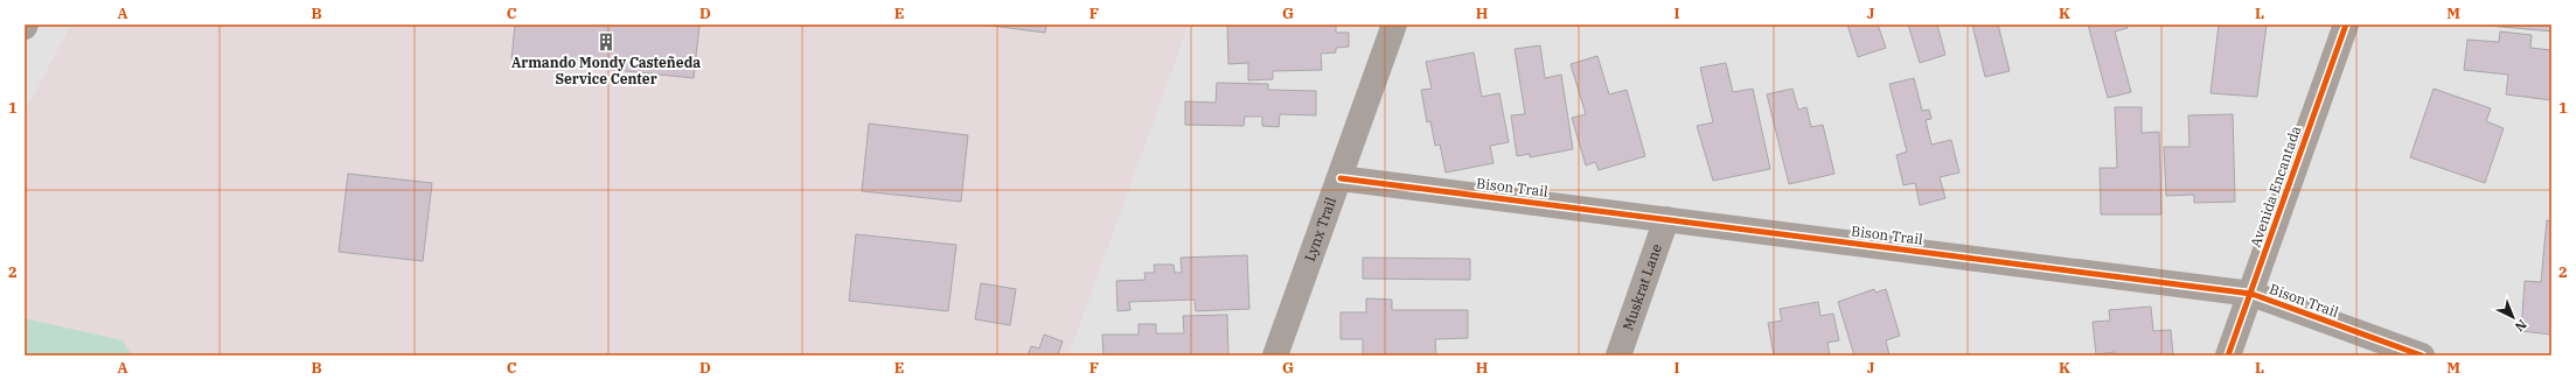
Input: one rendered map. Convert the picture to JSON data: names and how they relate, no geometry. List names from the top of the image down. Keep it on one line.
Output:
{"streets":{"street":["Avenida Encantada","Bison Trail","Lynx Trail","Muskrat Lane"]},"crossings":[["Avenida Encantada","Bison Trail"],["Bison Trail","Lynx Trail"],["Bison Trail","Muskrat Lane"]],"places":{"building":["Armando Mondy Casteñeda Service Center"]},"north":"bottom right","grid":{"columns":["A","B","C","D","E","F","G","H","I","J","K","L","M"],"rows":["1","2"]}}
